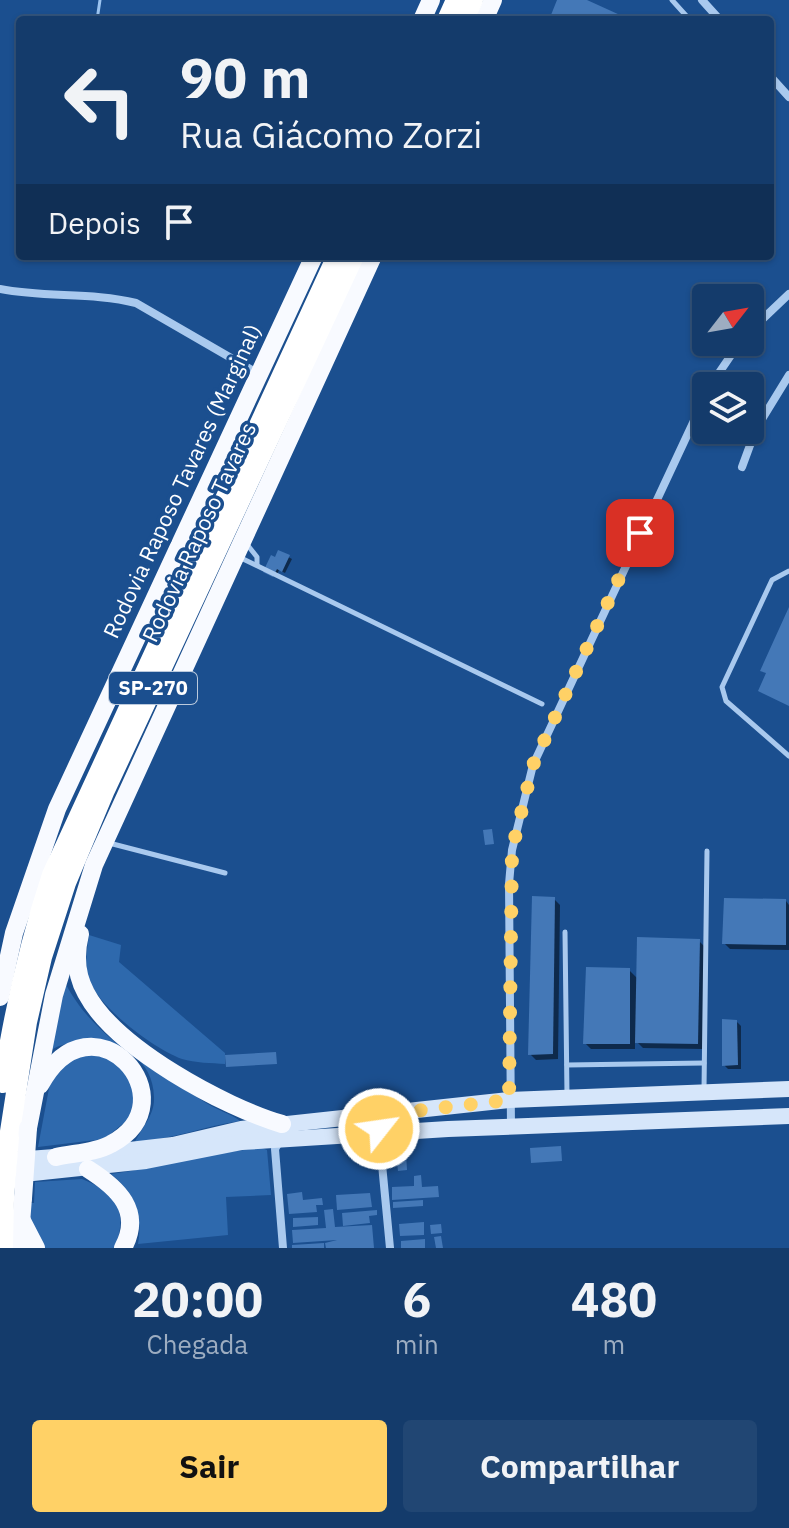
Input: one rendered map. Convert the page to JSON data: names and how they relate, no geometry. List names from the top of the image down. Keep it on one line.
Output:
{"streets":{"highway":["Rodovia Raposo Tavares (Marginal)","Rodovia Raposo Tavares","SP-270"]},"crossings":[["Rodovia Raposo Tavares","SP-270"]],"north":"top right","page":{"turn":["90 m","Rua Giácomo Zorzi"],"then":"Depois","eta":["20:00","Chegada","6","min","480","m"],"buttons":["Sair","Compartilhar"]}}
